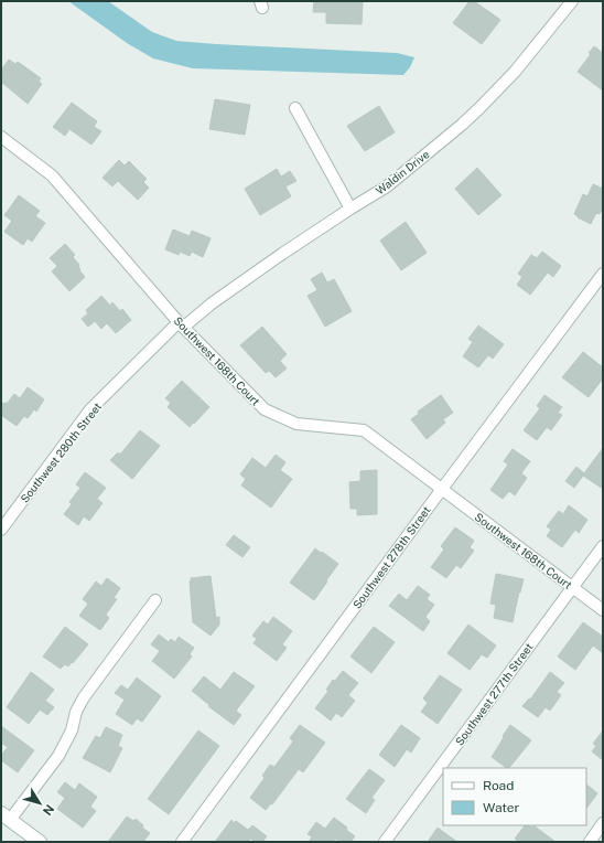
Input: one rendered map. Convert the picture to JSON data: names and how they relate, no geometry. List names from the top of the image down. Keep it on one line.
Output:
{"streets":{"street":["Waldin Drive","Southwest 168th Court","Southwest 280th Street","Southwest 278th Street","Southwest 277th Street"]},"crossings":[["Waldin Drive","Southwest 168th Court"],["Waldin Drive","Southwest 280th Street"],["Southwest 168th Court","Southwest 280th Street"],["Southwest 168th Court","Southwest 278th Street"],["Southwest 168th Court","Southwest 277th Street"]],"legend":["Road","Water"],"north":"bottom right"}
